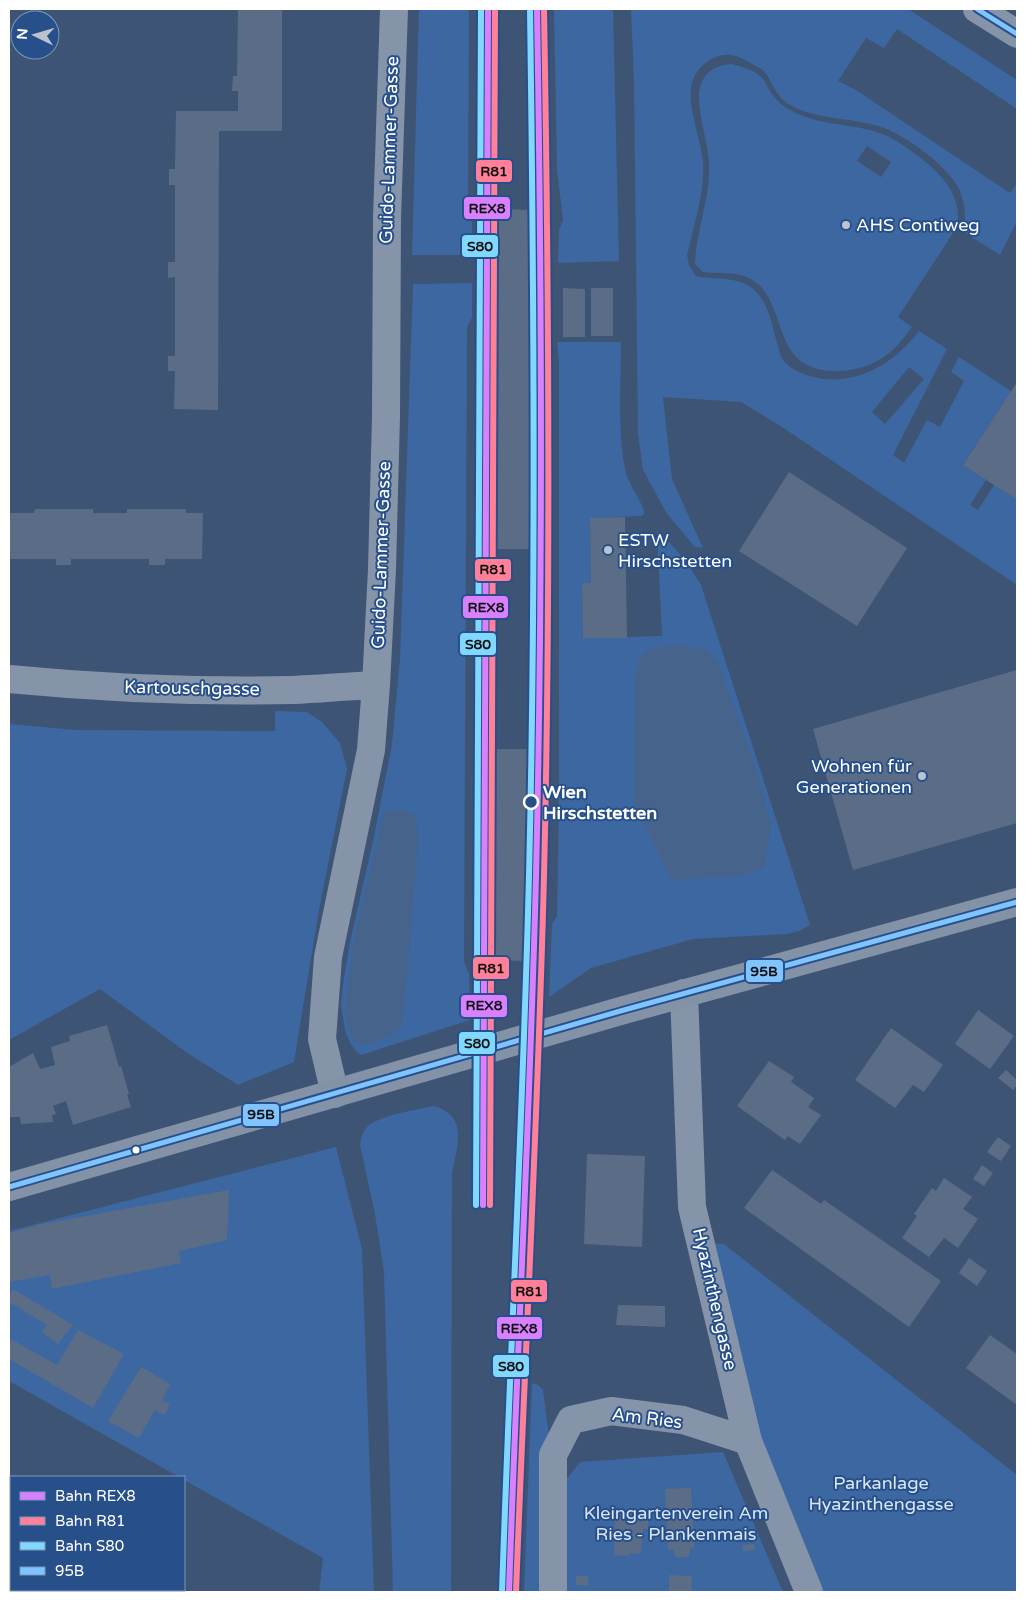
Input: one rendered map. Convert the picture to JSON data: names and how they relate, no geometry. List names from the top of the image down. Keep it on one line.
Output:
{"streets":{"street":["Guido-Lammer-Gasse","Kartouschgasse","Hyazinthengasse","Am Ries"]},"crossings":[["Guido-Lammer-Gasse","Kartouschgasse"],["Hyazinthengasse","Am Ries"]],"parks":["Parkanlage Hyazinthengasse","Kleingartenverein Am Ries - Plankenmais"],"places":["AHS Contiweg","ESTW Hirschstetten","Wohnen für Generationen","Wien Hirschstetten"],"lines":["rail line REX8","rail line R81","rail line S80","transit line 95B"],"legend":["Bahn REX8","Bahn R81","Bahn S80","95B"],"north":"left"}
